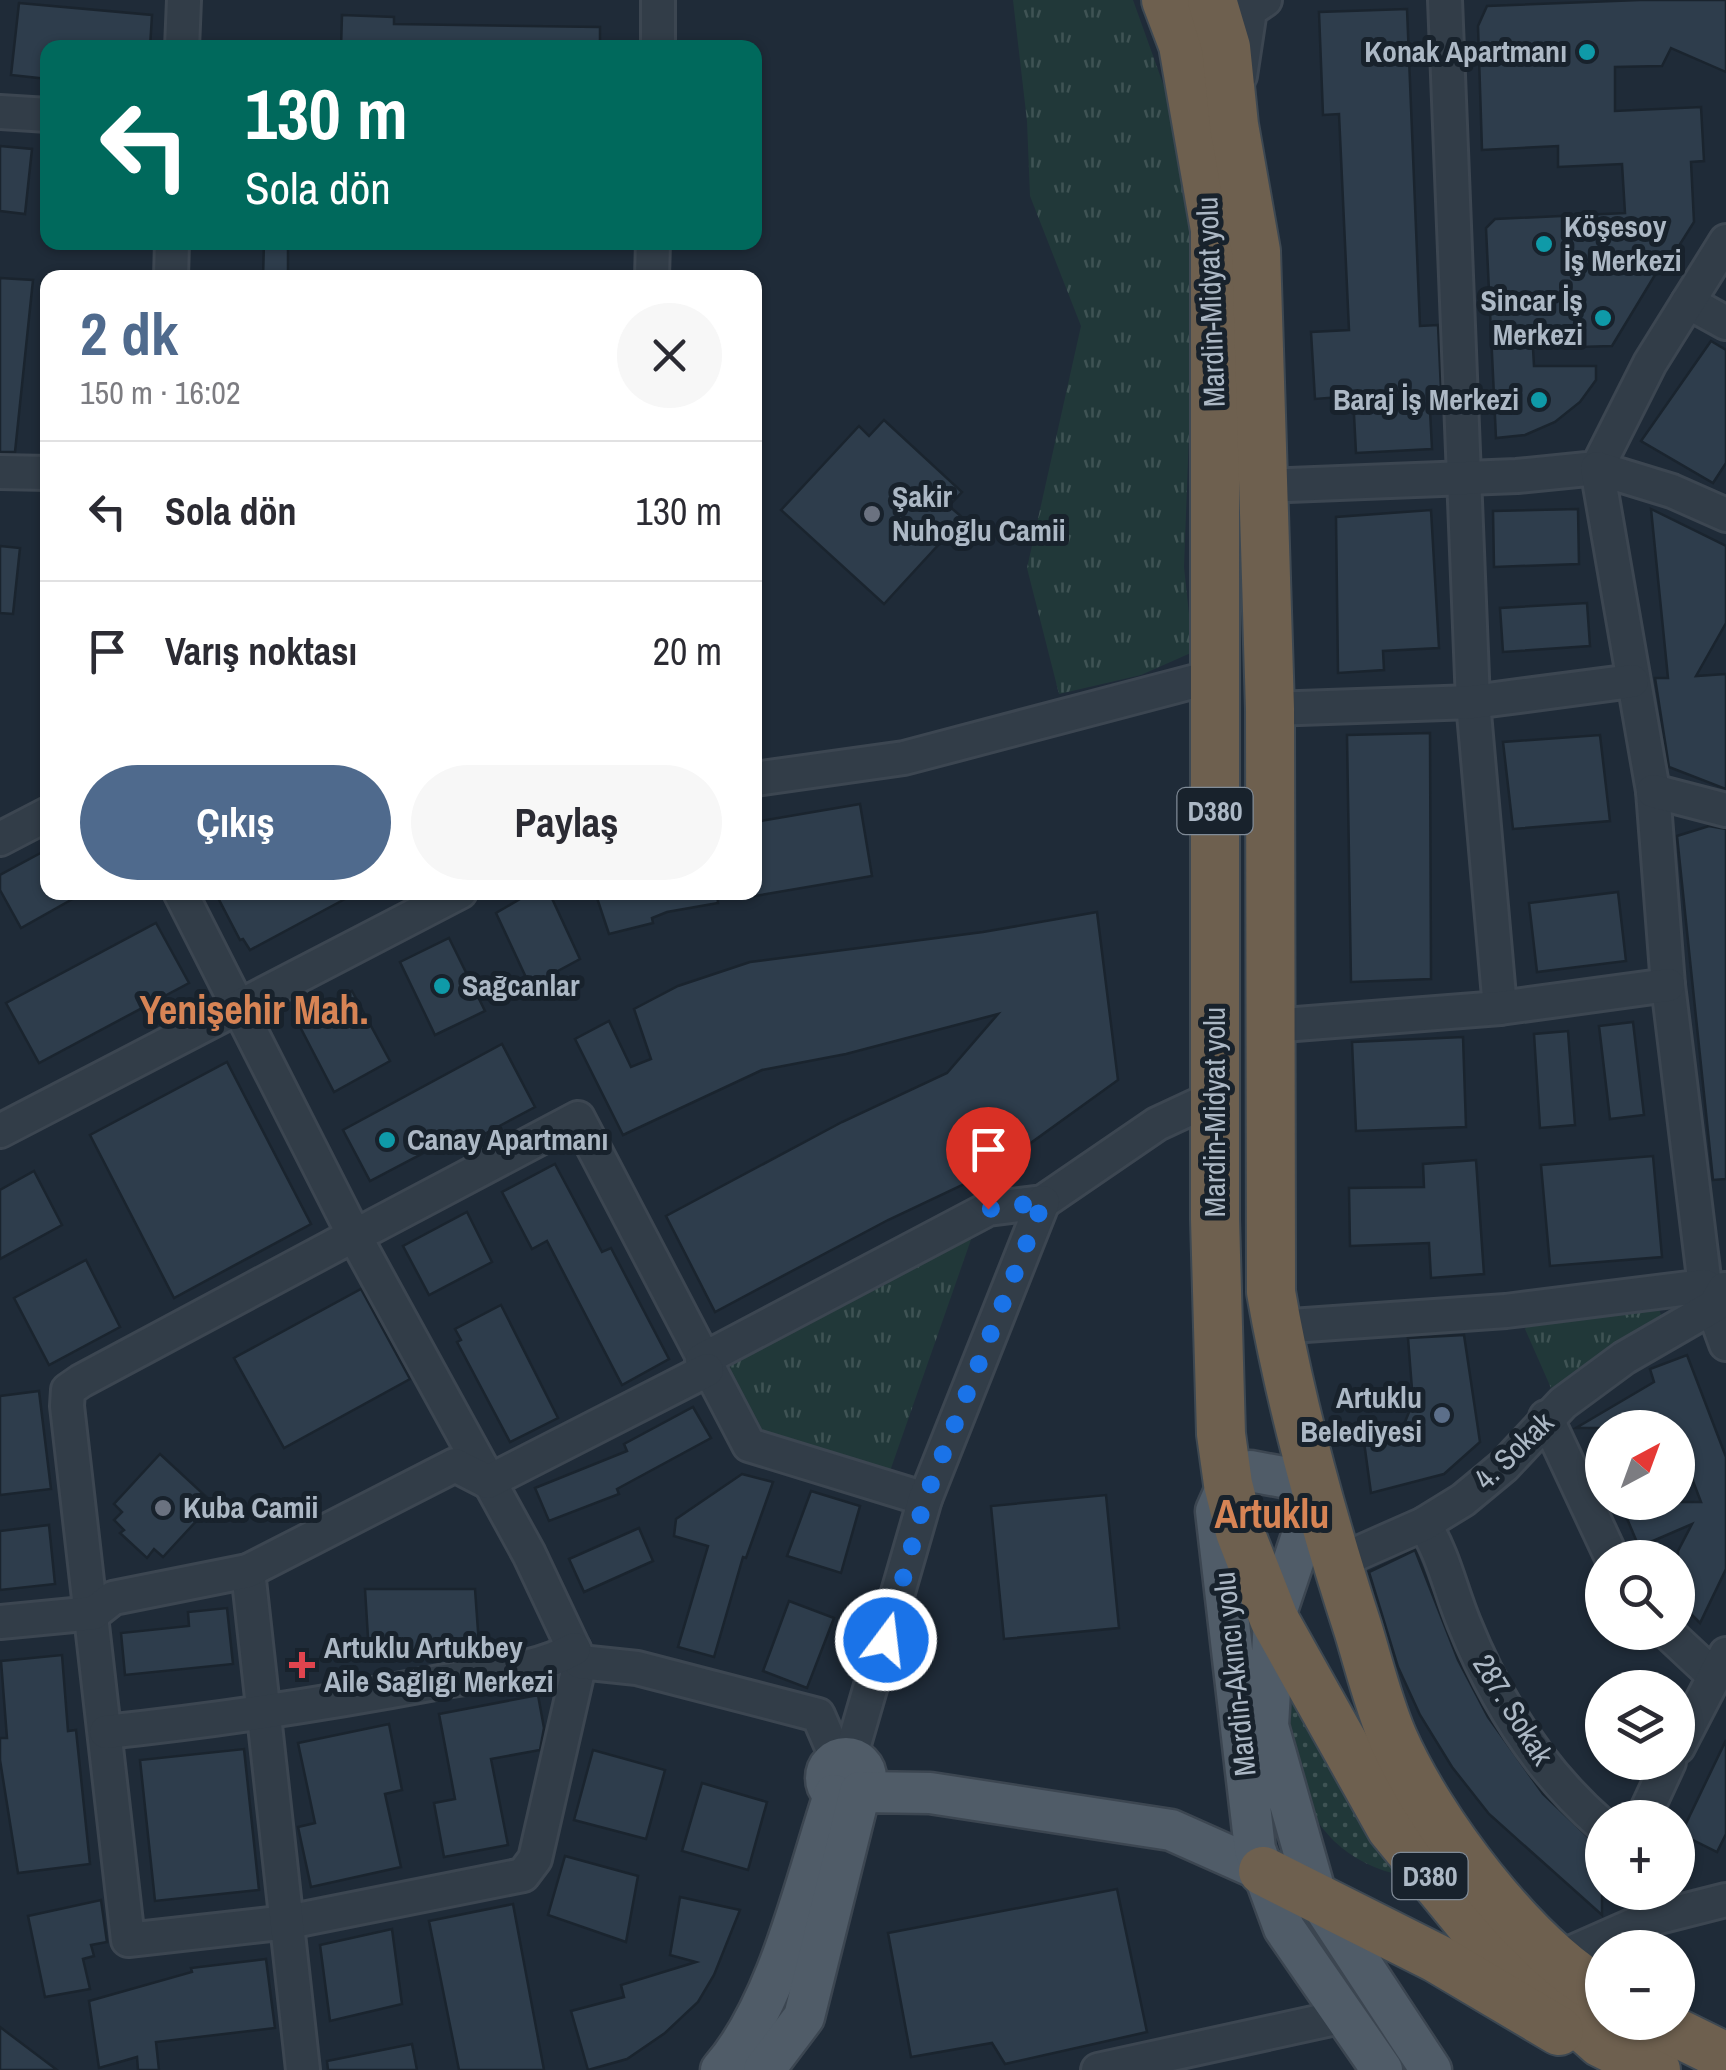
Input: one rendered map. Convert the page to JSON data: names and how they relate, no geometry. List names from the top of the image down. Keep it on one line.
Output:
{"streets":{"highway":["Mardin-Midyat yolu","D380"],"main road":["Mardin-Akıncı yolu"],"street":["4. Sokak","287. Sokak"]},"crossings":[["Mardin-Midyat yolu","4. Sokak"],["Mardin-Midyat yolu","Mardin-Akıncı yolu"],["4. Sokak","287. Sokak"]],"districts":["Yenişehir Mah.","Artuklu"],"places":{"other":["Konak Apartmanı","Köşesoy İş Merkezi","Sincar İş Merkezi","Baraj İş Merkezi","Şakir Nuhoğlu Camii","Sağcanlar","Canay Apartmanı","Artuklu Belediyesi","Kuba Camii"],"health":["Artuklu Artukbey Aile Sağlığı Merkezi"]},"north":"top right","page":{"turn":["130 m","Sola dön"],"heading":["2 dk","150 m · 16:02"],"list":[{"name":"Sola dön","value":"130 m"},{"name":"Varış noktası","value":"20 m"}],"buttons":["Çıkış","Paylaş"],"map_buttons":["+","−"]}}
